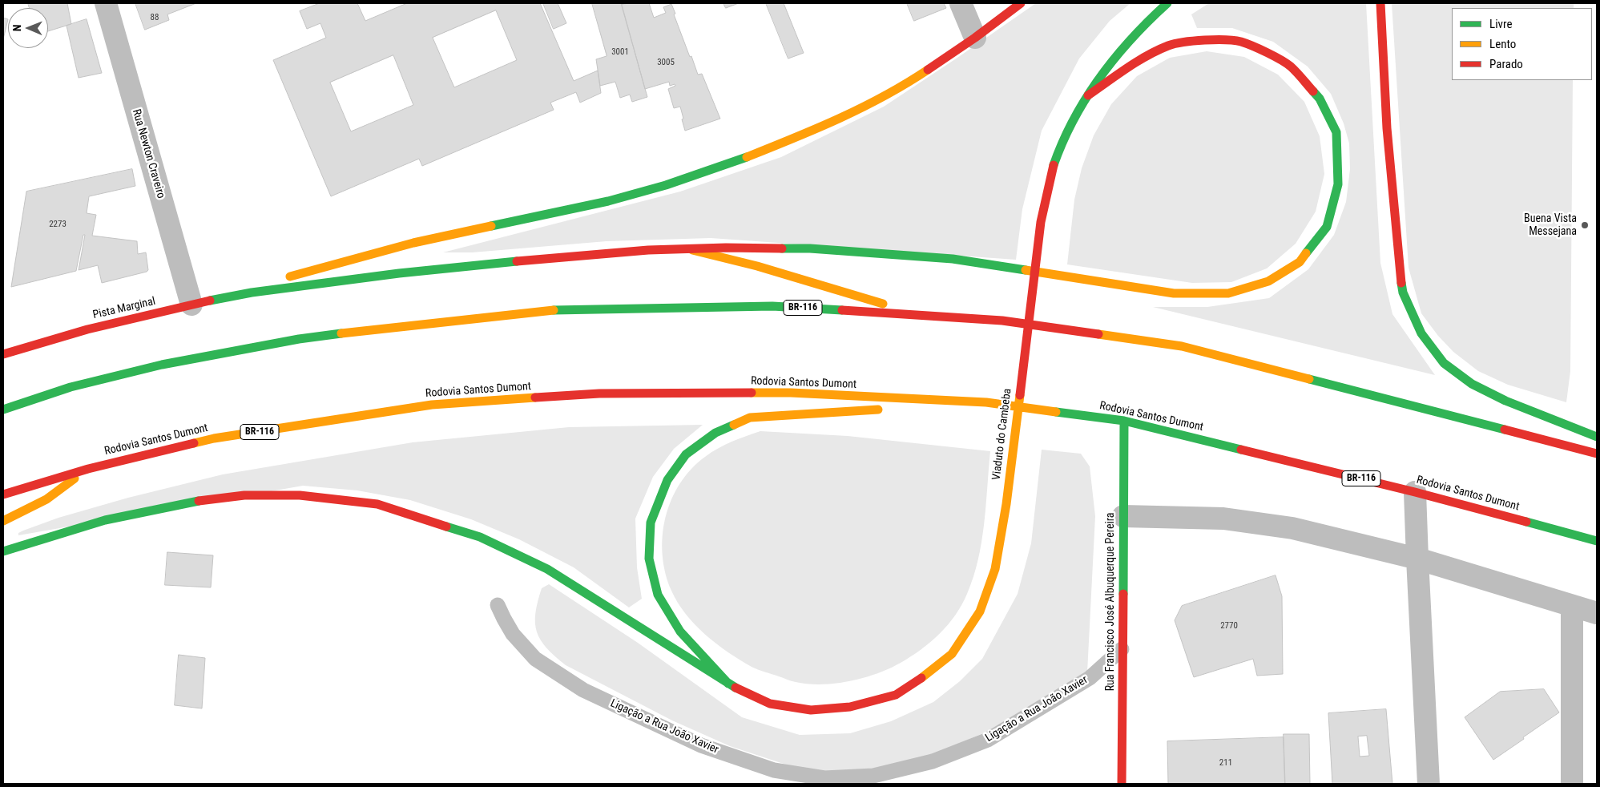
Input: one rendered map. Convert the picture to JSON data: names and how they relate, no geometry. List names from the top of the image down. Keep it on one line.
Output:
{"streets":{"main road":["BR-116","Pista Marginal","Rodovia Santos Dumont","Viaduto do Cambeba","Rua Francisco José Albuquerque Pereira"],"street":["Rua Newton Craveiro"],"lane":["Ligação a Rua João Xavier"]},"crossings":[["Rua Newton Craveiro","Pista Marginal"],["Rodovia Santos Dumont","Rua Francisco José Albuquerque Pereira"],["Rua Francisco José Albuquerque Pereira","Ligação a Rua João Xavier"]],"places":["Buena Vista Messejana"],"house_numbers":["88","3001","3005","2273","2770","211"],"legend":["Livre","Lento","Parado"],"north":"left"}
